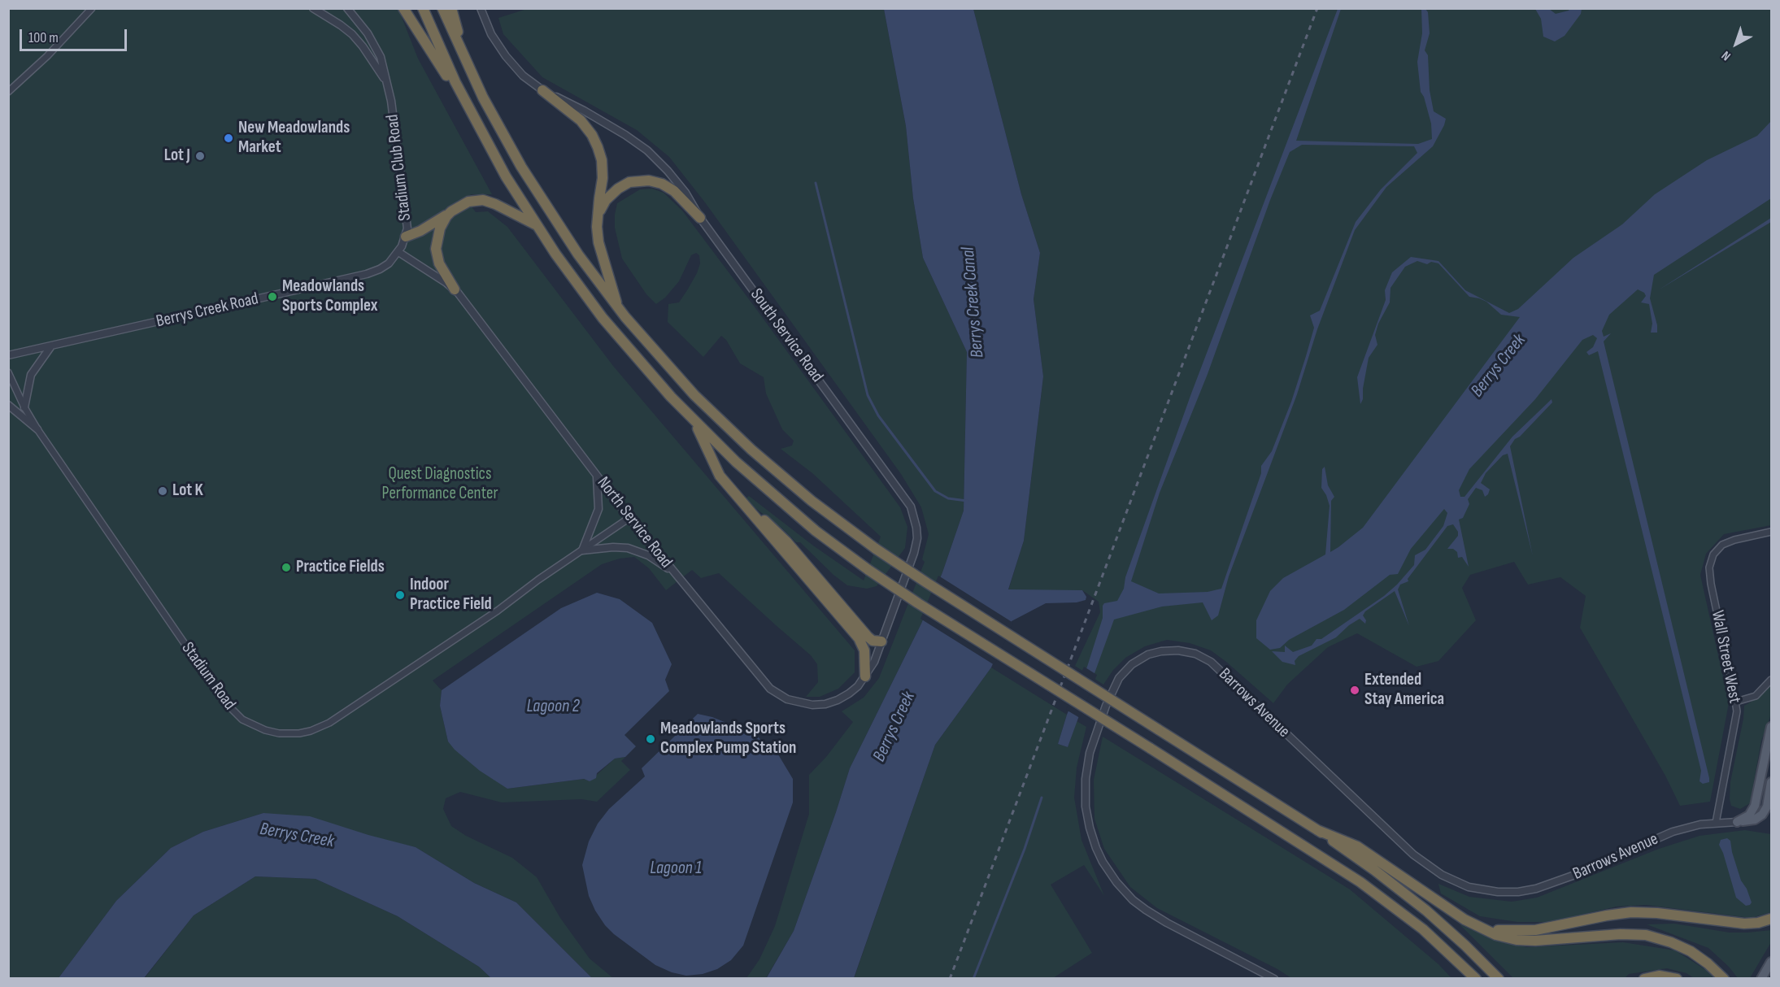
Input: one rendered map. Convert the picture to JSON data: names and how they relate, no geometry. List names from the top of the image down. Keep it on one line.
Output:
{"streets":{"street":["Stadium Club Road","Berrys Creek Road","South Service Road","North Service Road","Wall Street West","Stadium Road","Barrows Avenue"]},"crossings":[["Stadium Club Road","Berrys Creek Road"],["Stadium Club Road","North Service Road"],["Berrys Creek Road","North Service Road"],["South Service Road","North Service Road"],["North Service Road","Stadium Road"],["Wall Street West","Barrows Avenue"]],"water":["Berrys Creek Canal","Berrys Creek","Lagoon 2","Lagoon 1"],"parks":["Quest Diagnostics Performance Center"],"places":["New Meadowlands Market","Lot J","Meadowlands Sports Complex","Lot K","Practice Fields","Indoor Practice Field","Extended Stay America","Meadowlands Sports Complex Pump Station"],"scale_bar":"100 m","north":"bottom left"}
